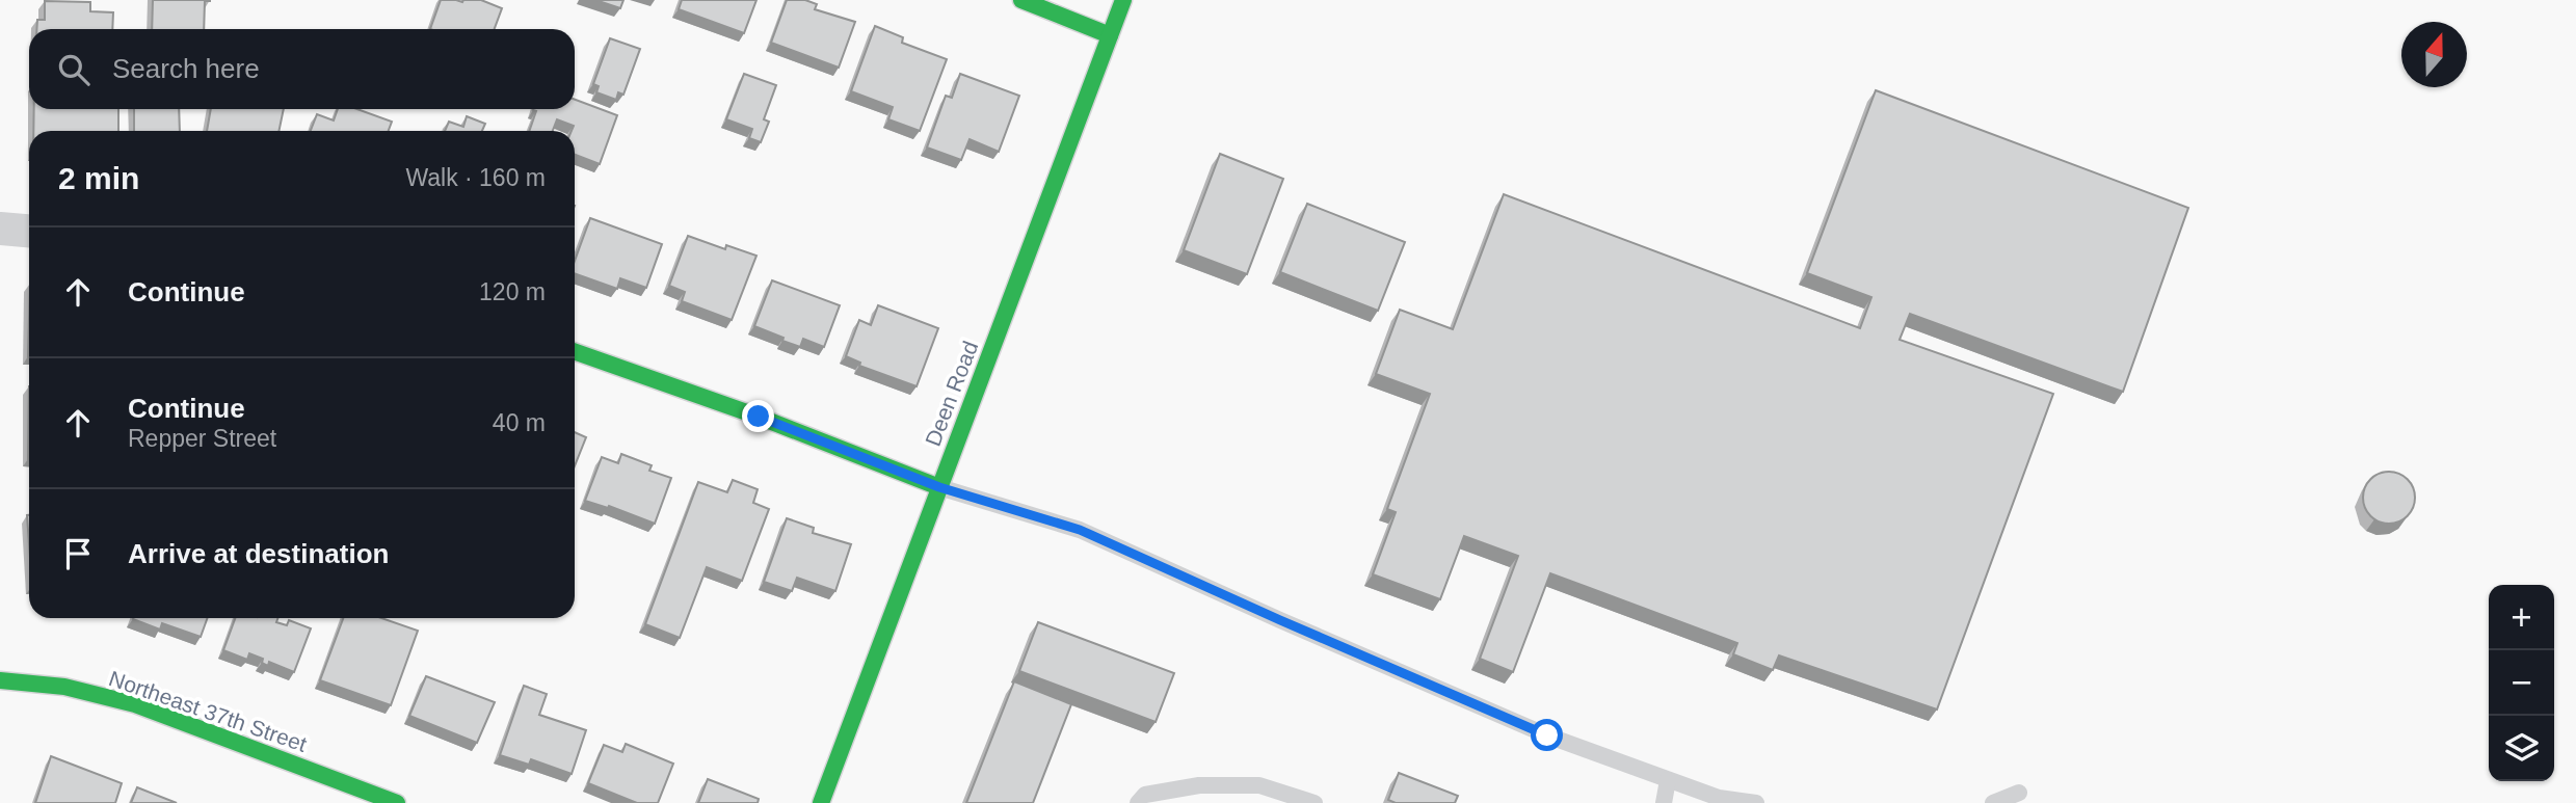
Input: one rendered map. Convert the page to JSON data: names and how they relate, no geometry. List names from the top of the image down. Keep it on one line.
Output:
{"streets":{"street":["Deen Road","Northeast 37th Street"]},"north":"top","page":{"search":"Search here","heading":["2 min","Walk · 160 m"],"list":[["Continue","120 m"],["Continue","Repper Street","40 m"],"Arrive at destination"],"map_buttons":["+","−"]}}
